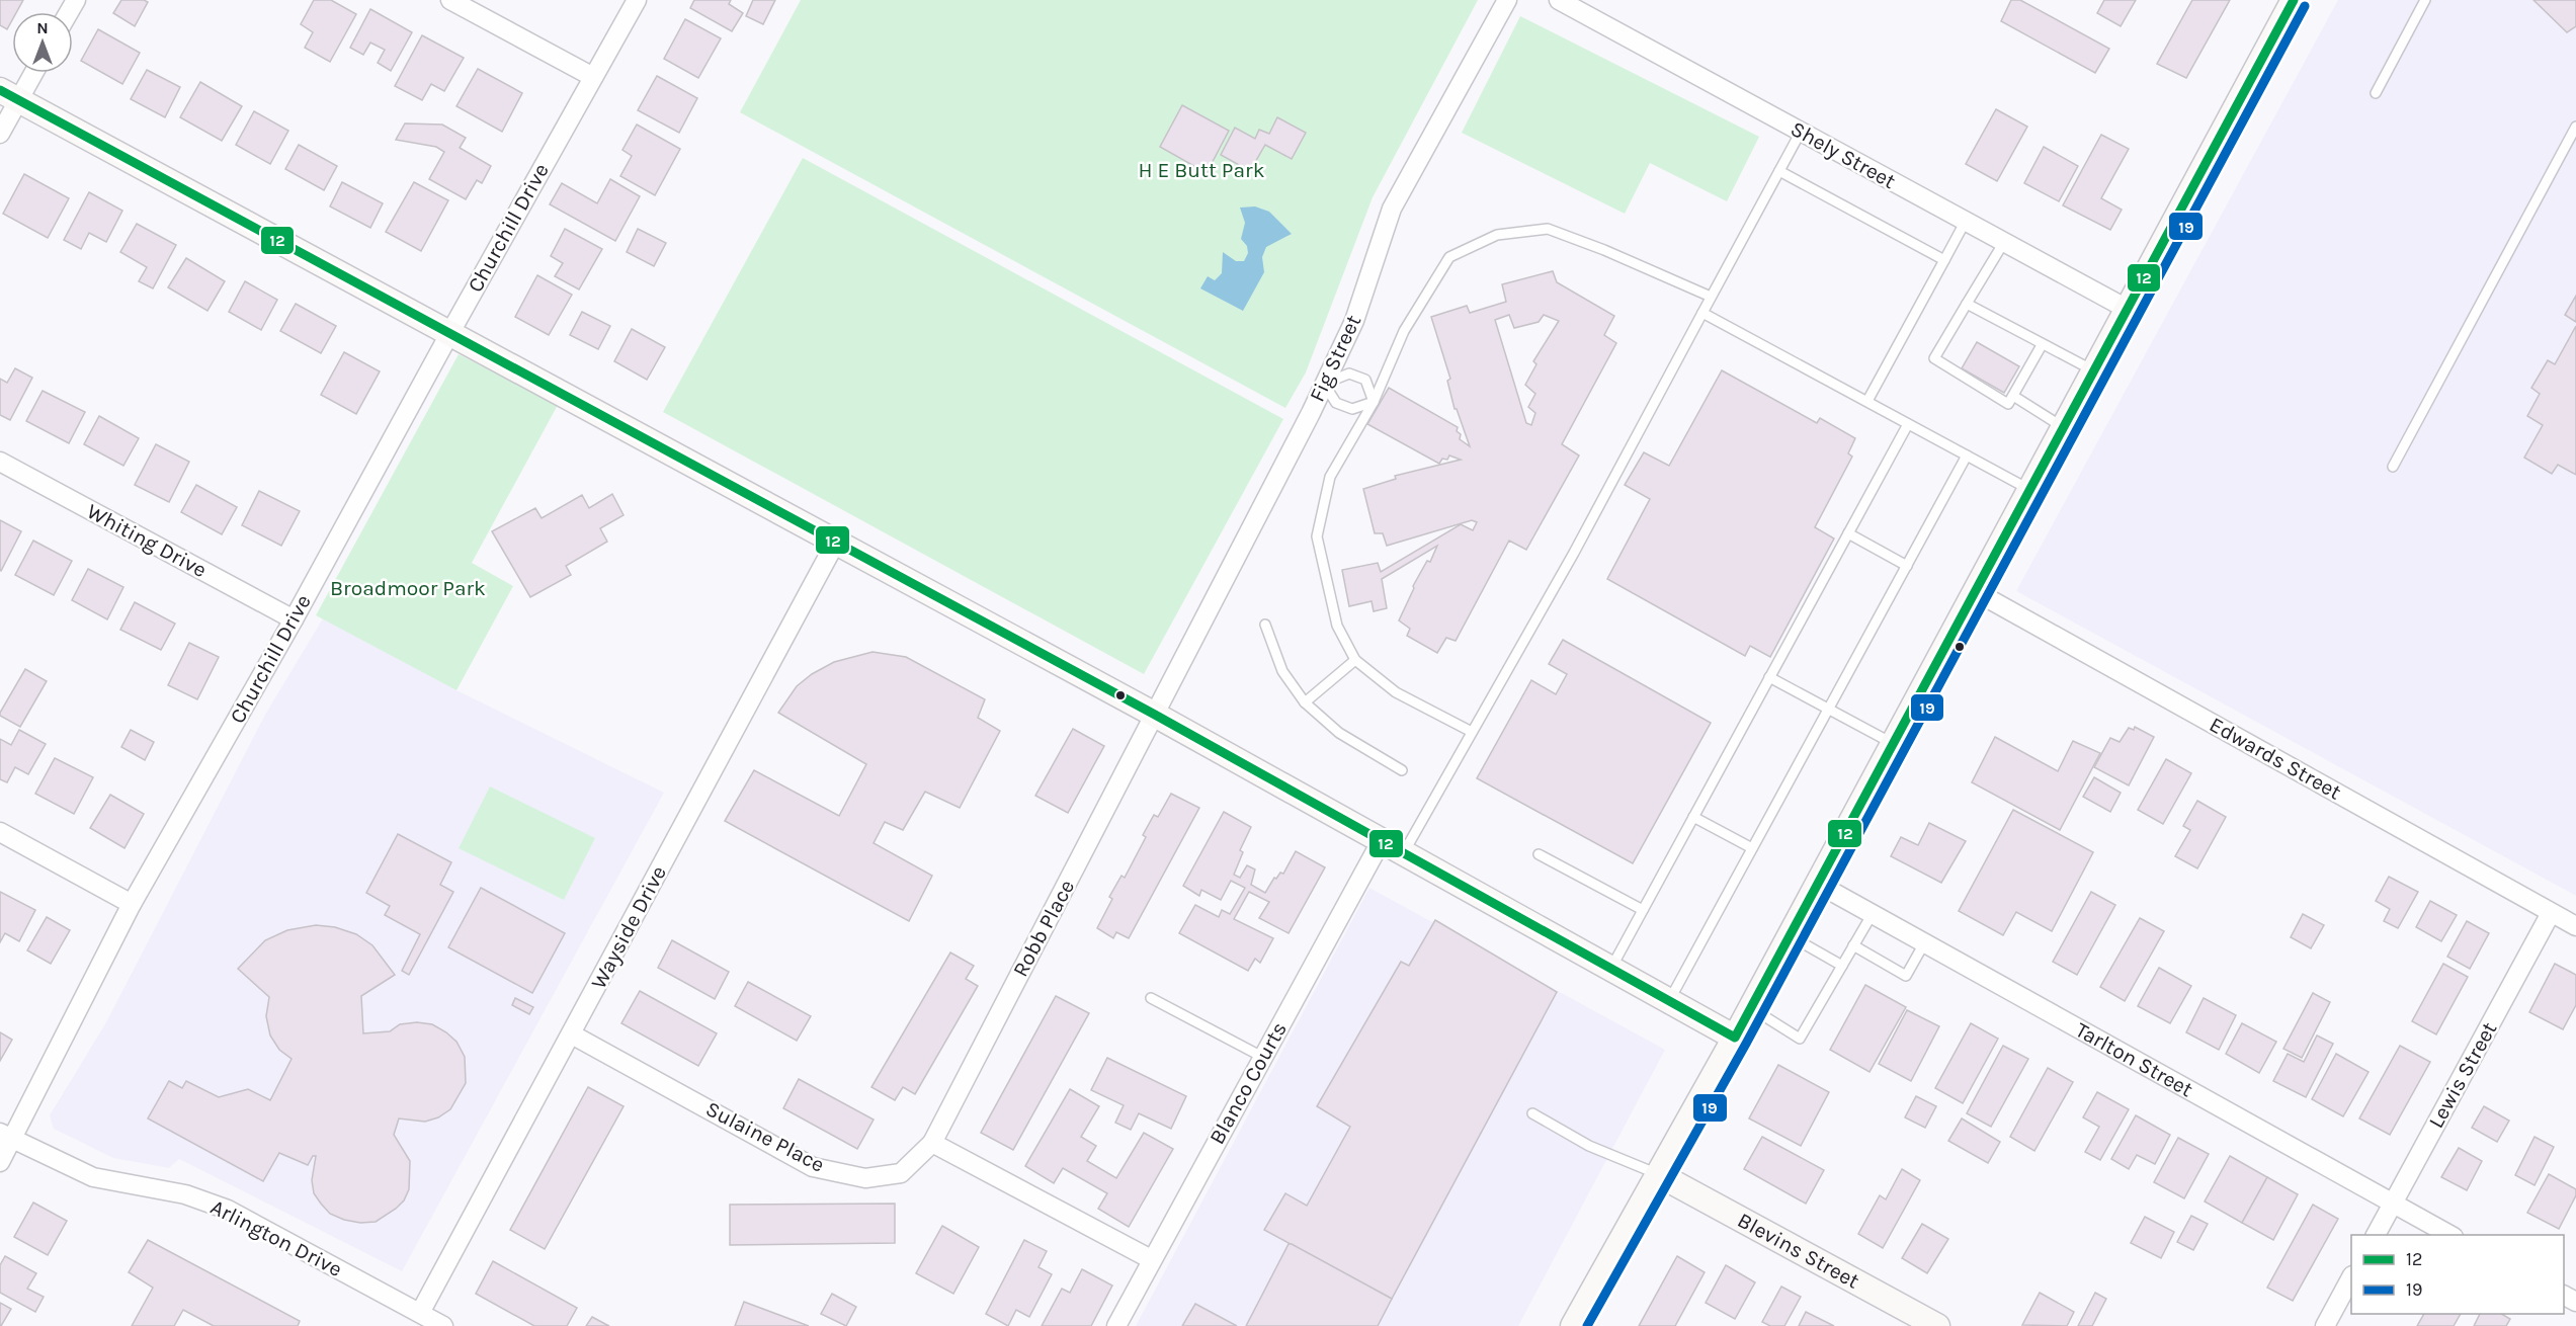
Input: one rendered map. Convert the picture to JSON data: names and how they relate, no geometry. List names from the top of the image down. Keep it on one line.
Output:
{"streets":{"street":["Shely Street","Churchill Drive","Fig Street","Whiting Drive","Edwards Street","Wayside Drive","Robb Place","Tarlton Street","Lewis Street","Blanco Courts","Sulaine Place","Arlington Drive","Blevins Street"]},"crossings":[["Churchill Drive","Whiting Drive"],["Churchill Drive","Arlington Drive"],["Fig Street","Robb Place"],["Edwards Street","Lewis Street"],["Wayside Drive","Sulaine Place"],["Wayside Drive","Arlington Drive"],["Robb Place","Sulaine Place"],["Tarlton Street","Lewis Street"]],"parks":["H E Butt Park","Broadmoor Park"],"lines":["transit line 12","transit line 19"],"legend":["12","19"],"north":"top"}
